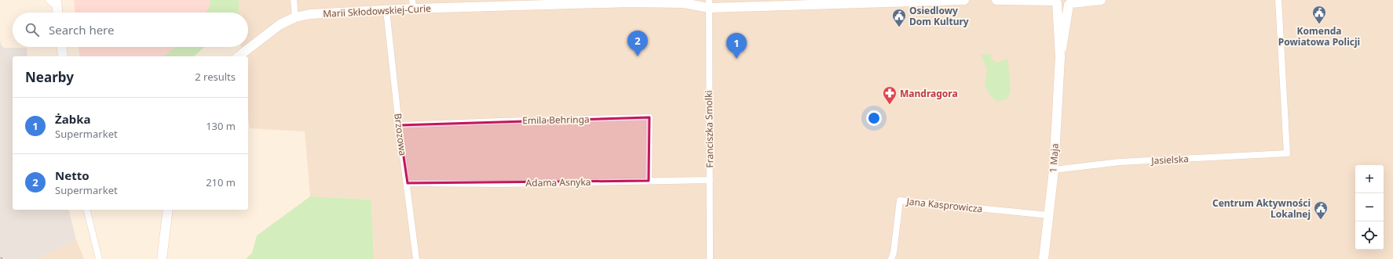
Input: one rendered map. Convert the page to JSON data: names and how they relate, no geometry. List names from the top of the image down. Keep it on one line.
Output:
{"streets":{"street":["Marii Skłodowskiej-Curie","Emila Behringa","Franciszka Smolki","Brzozowa","1 Maja","Jasielska","Adama Asnyka","Jana Kasprowicza"]},"crossings":[["Marii Skłodowskiej-Curie","Franciszka Smolki"],["Marii Skłodowskiej-Curie","Brzozowa"],["Emila Behringa","Brzozowa"],["Emila Behringa","Adama Asnyka"],["Franciszka Smolki","Adama Asnyka"],["Brzozowa","Adama Asnyka"],["1 Maja","Jasielska"],["1 Maja","Jana Kasprowicza"]],"places":{"public building":["Komenda Powiatowa Policji","Osiedlowy Dom Kultury","Centrum Aktywności Lokalnej"],"pharmacy":["Mandragora"]},"page":{"search":"Search here","pins":["2","1"],"heading":["Nearby","2 results"],"list":[{"mark":"1","name":"Żabka","note":"Supermarket","value":"130 m"},{"mark":"2","name":"Netto","note":"Supermarket","value":"210 m"}],"map_buttons":["+","−"]}}
